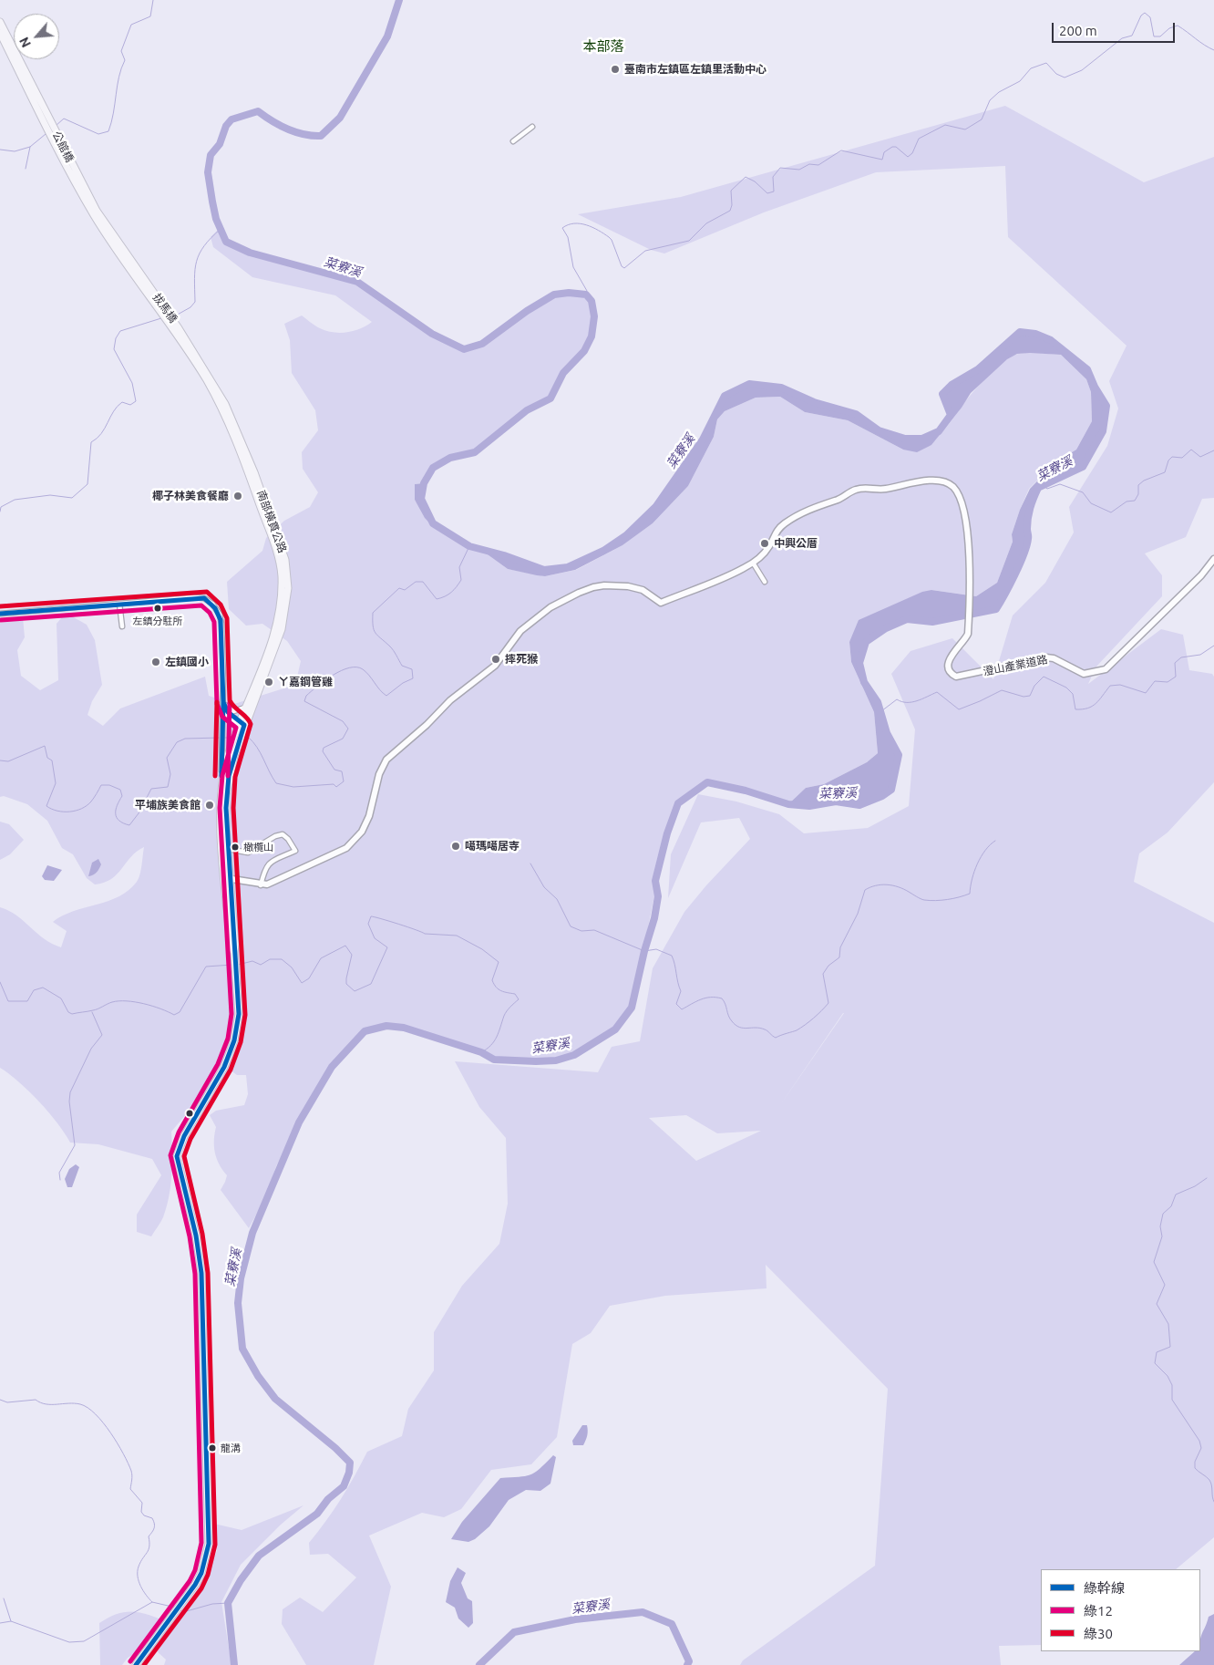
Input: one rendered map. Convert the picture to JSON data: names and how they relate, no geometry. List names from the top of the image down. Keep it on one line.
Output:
{"streets":{"main road":["公館橋","拔馬橋","南部橫貫公路"],"street":["澄山產業道路"]},"crossings":[["公館橋","拔馬橋"],["拔馬橋","南部橫貫公路"]],"districts":["本部落"],"water":["菜竂溪"],"places":["臺南市左鎮區左鎮里活動中心","椰子林美食餐廳","中興公厝","左鎮分駐所","摔死猴","左鎮國小","ㄚ嘉鋼管雞","平埔族美食館","噶瑪噶居寺","橄欖山","龍溝"],"lines":["transit line 綠30","transit line 綠幹線","transit line 綠12"],"legend":["綠幹線","綠12","綠30"],"scale_bar":"200 m","north":"bottom left"}
